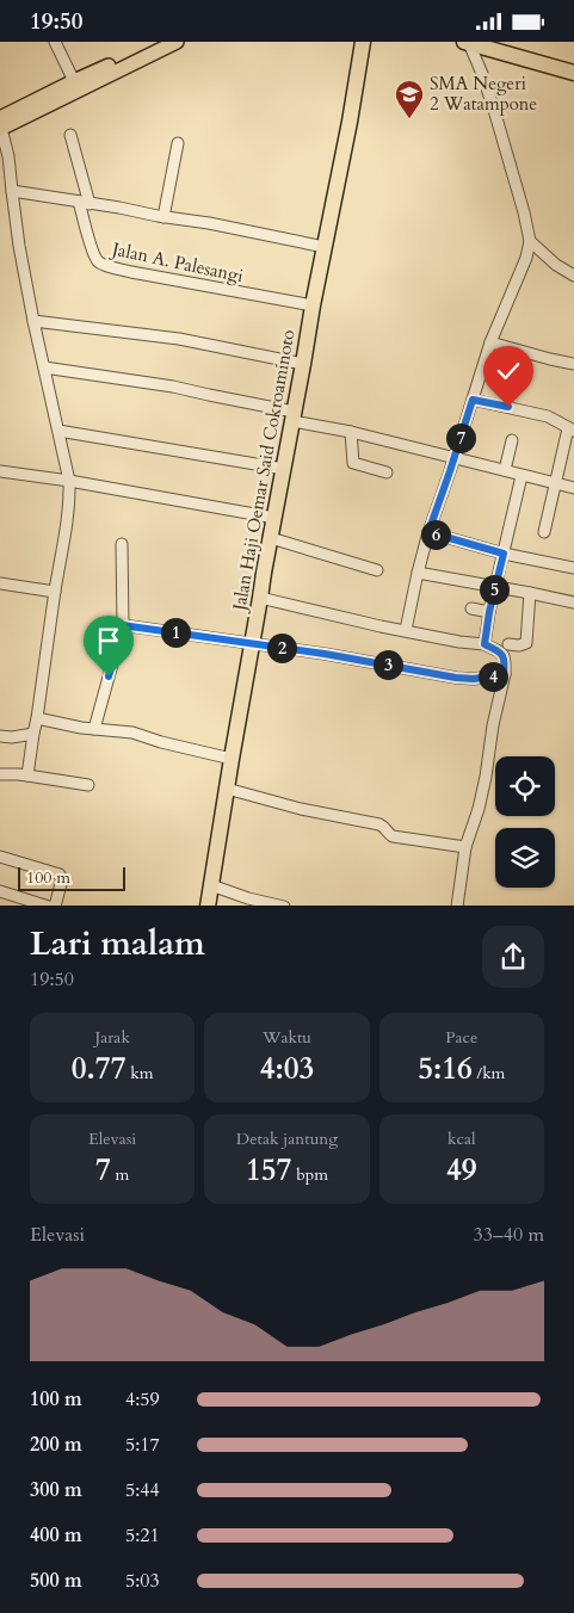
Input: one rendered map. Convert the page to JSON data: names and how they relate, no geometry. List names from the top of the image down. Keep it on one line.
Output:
{"streets":{"highway":["Jalan Haji Oemar Said Cokroaminoto"],"street":["Jalan A. Palesangi"]},"crossings":[["Jalan A. Palesangi","Jalan Haji Oemar Said Cokroaminoto"]],"places":{"school or university":["SMA Negeri 2 Watampone"]},"scale_bar":"100 m","page":{"status":"19:50","pins":["7","6","5","1","2","3","4"],"scale":"100 m","heading":["Lari malam","19:50"],"stats":[["Jarak","0.77 km"],["Waktu","4:03"],["Pace","5:16 /km"],["Elevasi","7 m"],["Detak jantung","157 bpm"],["kcal","49"]],"chart":["Elevasi","33–40 m"],"list":[{"name":"100 m","note":"4:59"},{"name":"200 m","note":"5:17"},{"name":"300 m","note":"5:44"},{"name":"400 m","note":"5:21"},{"name":"500 m","note":"5:03"}]}}
